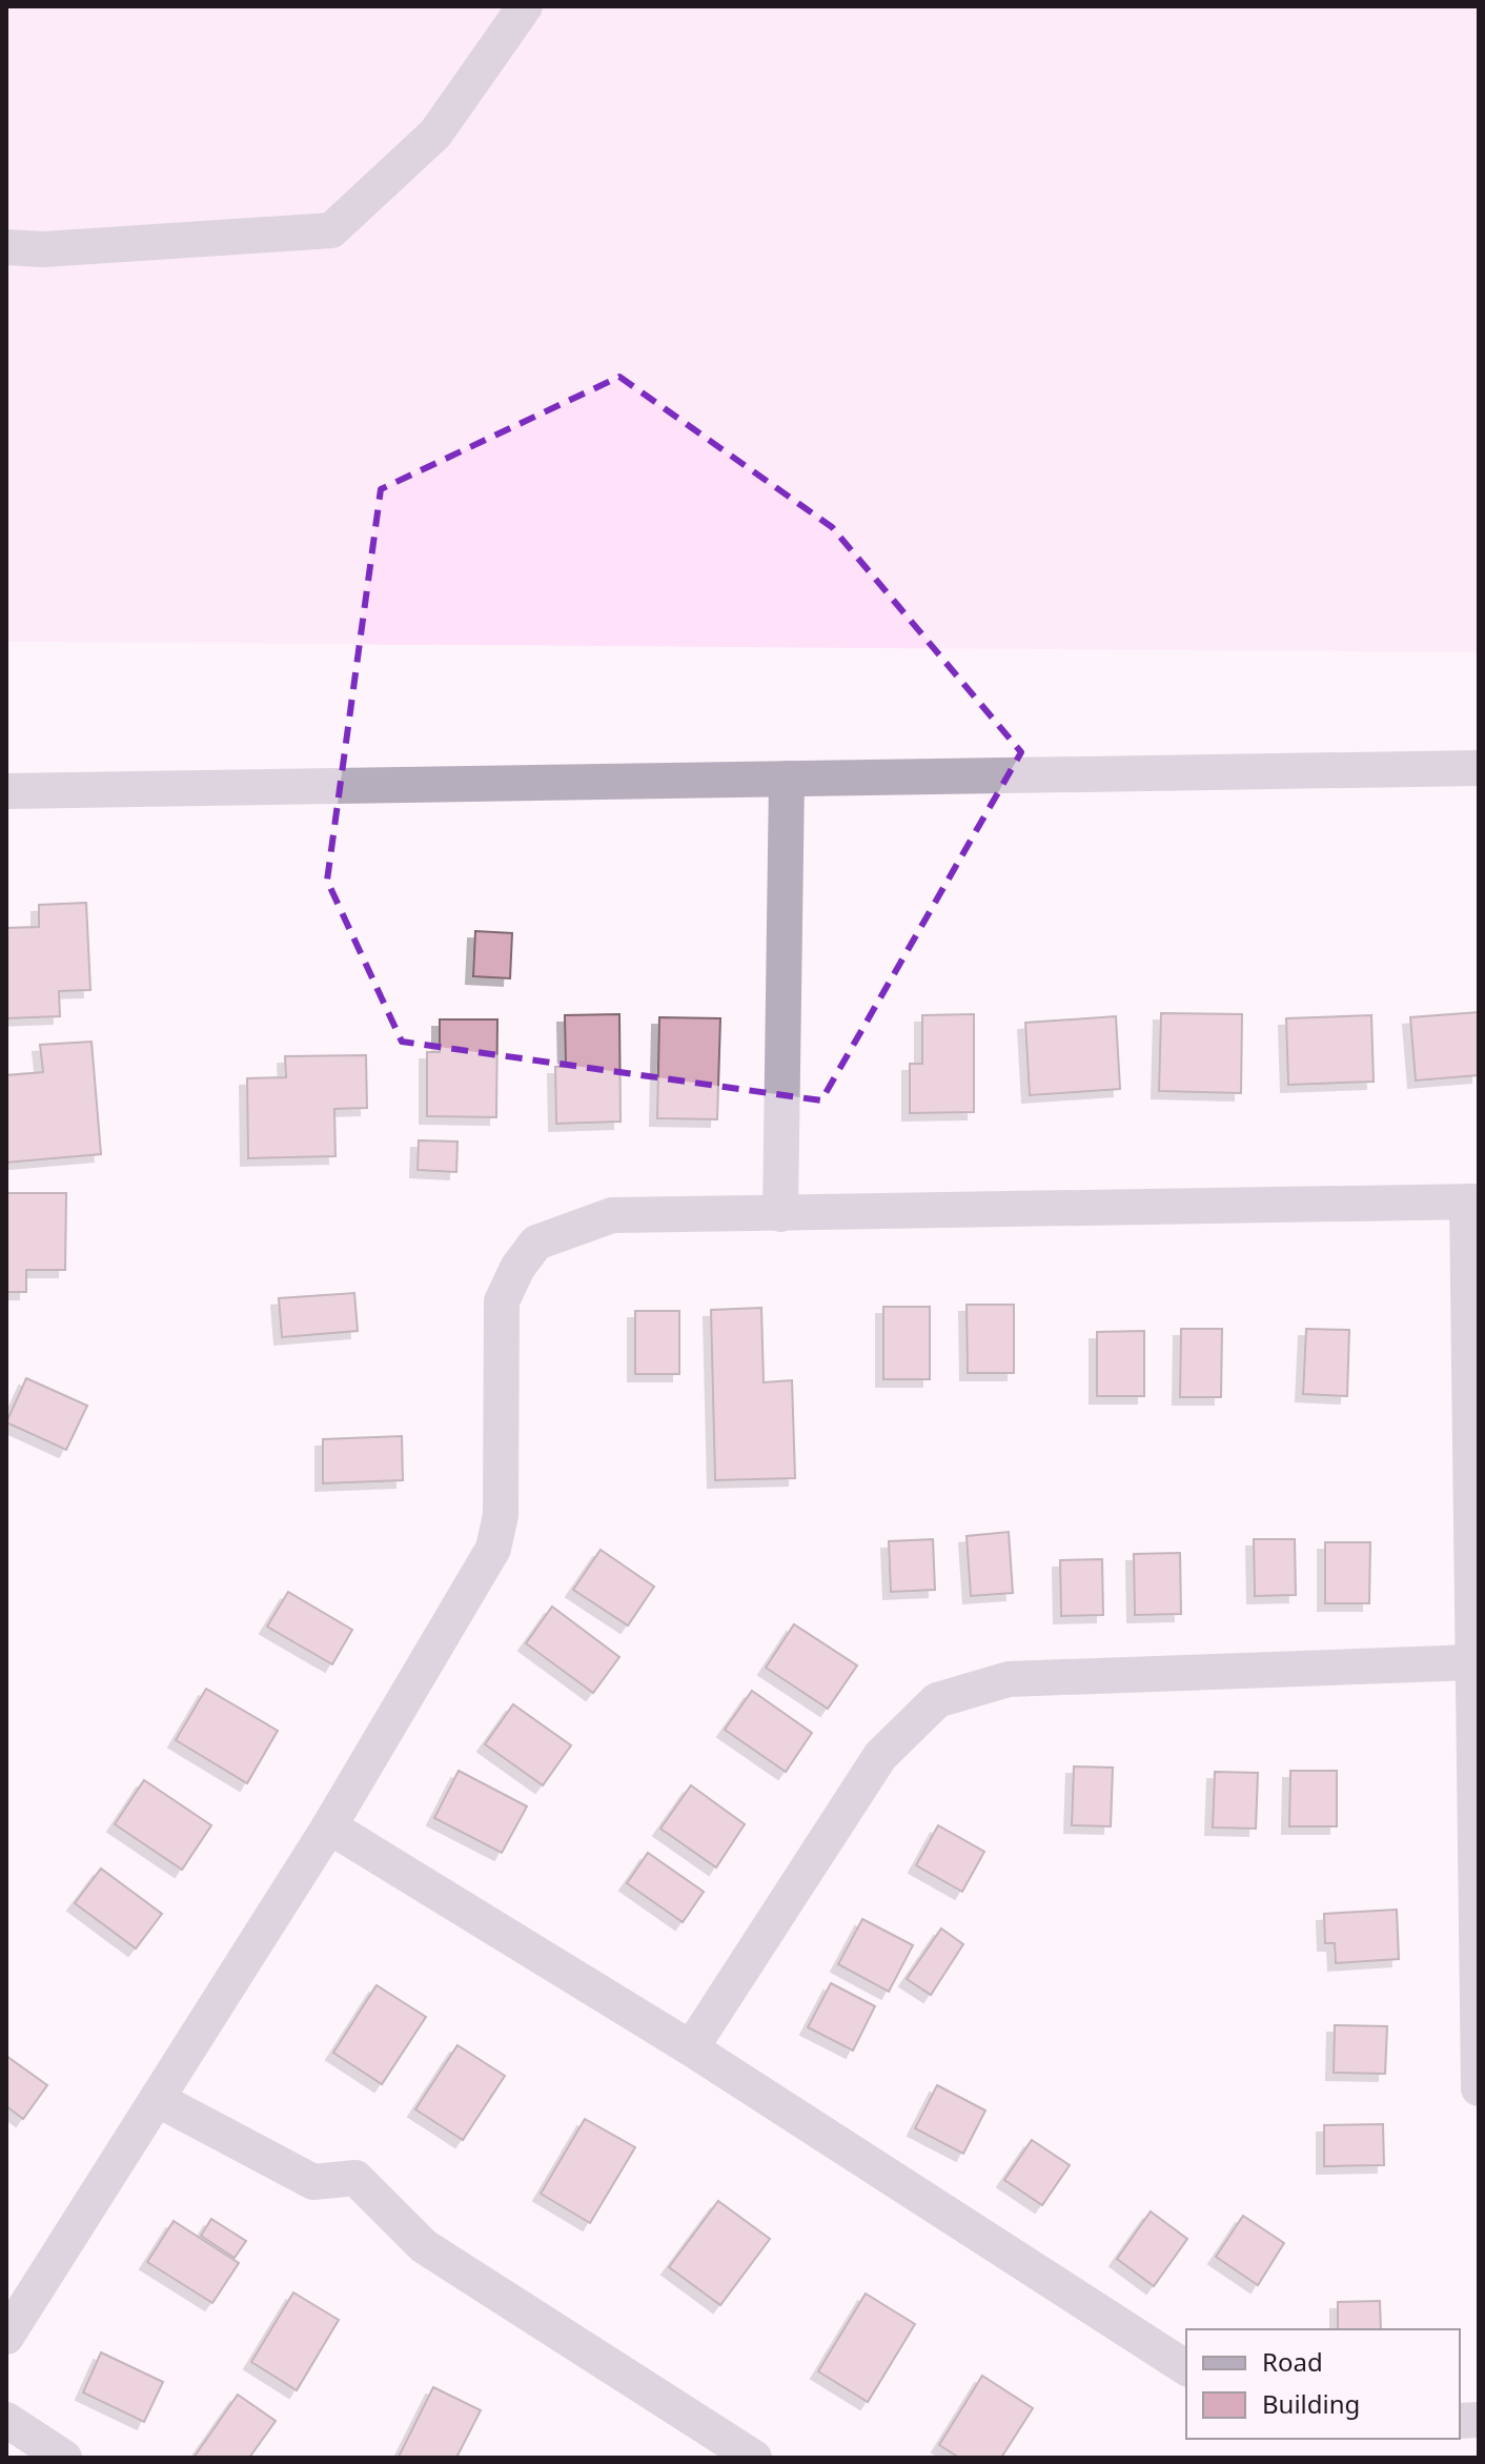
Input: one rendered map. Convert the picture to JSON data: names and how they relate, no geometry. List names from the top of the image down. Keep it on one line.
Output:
{"legend":["Road","Building"]}
